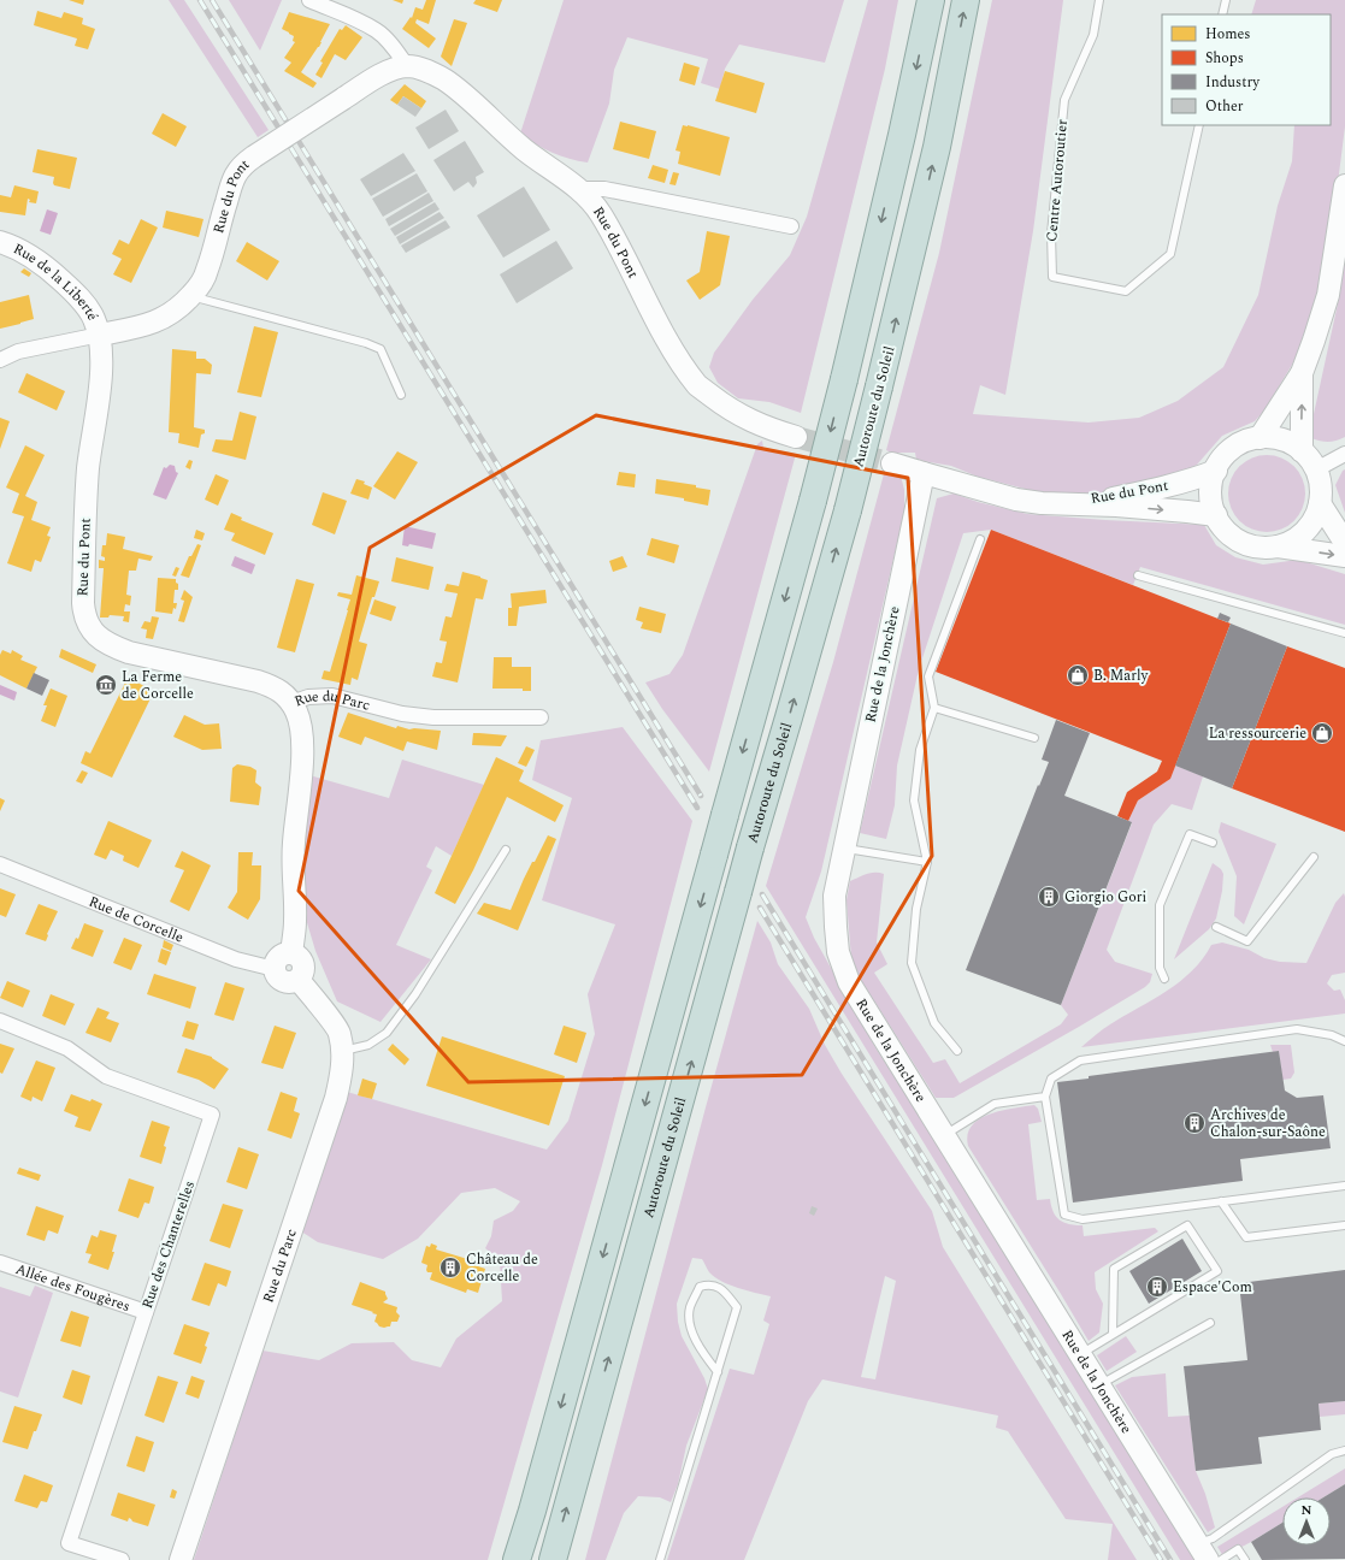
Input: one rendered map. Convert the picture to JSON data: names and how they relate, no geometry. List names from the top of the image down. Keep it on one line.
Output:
{"streets":{"highway":["Autoroute du Soleil"],"street":["Rue du Pont","Rue de la Liberté","Rue de la Jonchère","Rue du Parc","Rue de Corcelle","Rue des Chanterelles","Allée des Fougères"],"lane":["Centre Autoroutier"]},"crossings":[["Rue du Pont","Rue de la Liberté"],["Rue du Pont","Rue de la Jonchère"],["Rue du Pont","Rue du Parc"],["Rue du Parc","Rue de Corcelle"],["Rue des Chanterelles","Allée des Fougères"]],"places":{"shop":["B. Marly","La ressourcerie"],"museum":["La Ferme de Corcelle"],"building":["Giorgio Gori","Archives de Chalon-sur-Saône","Château de Corcelle","Espace'Com"]},"legend":["Homes","Shops","Industry","Other"],"north":"top"}
